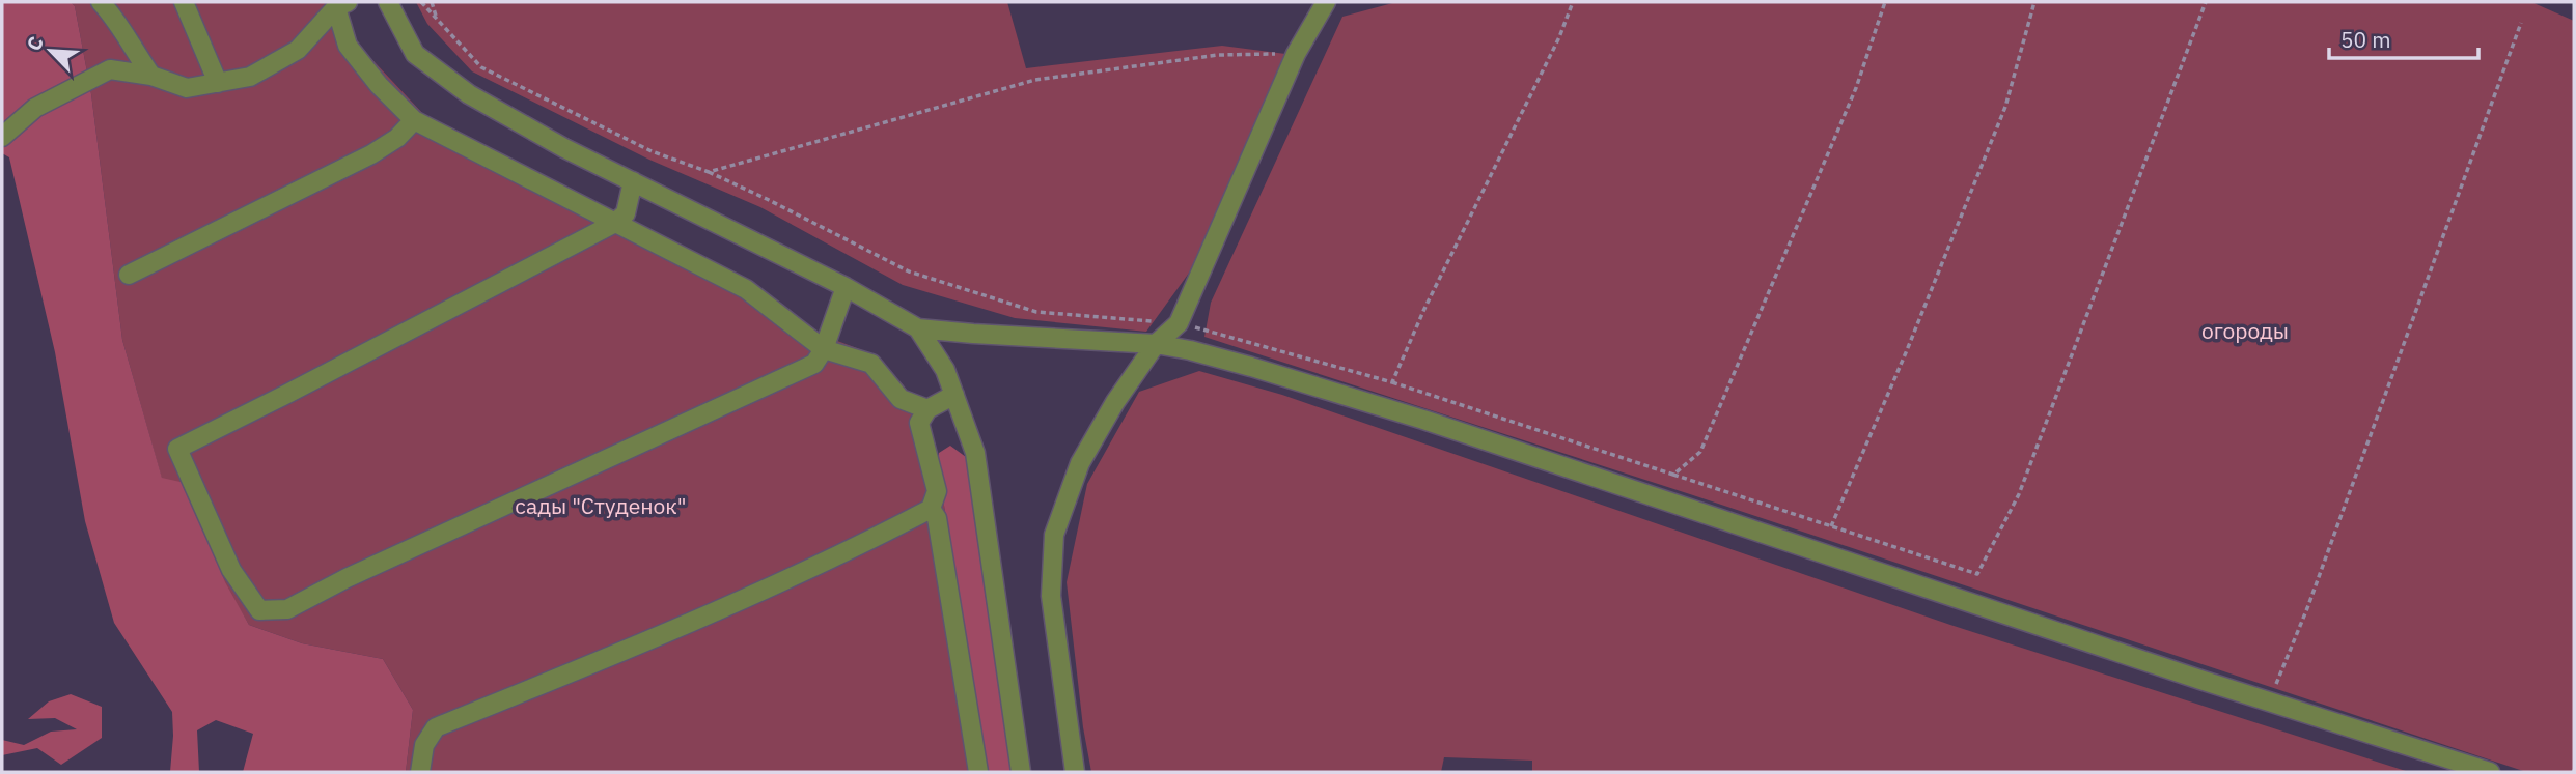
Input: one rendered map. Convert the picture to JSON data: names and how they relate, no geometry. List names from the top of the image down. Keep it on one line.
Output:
{"parks":["огороды","сады \"Студенок\""],"scale_bar":"50 m","north":"top left"}
